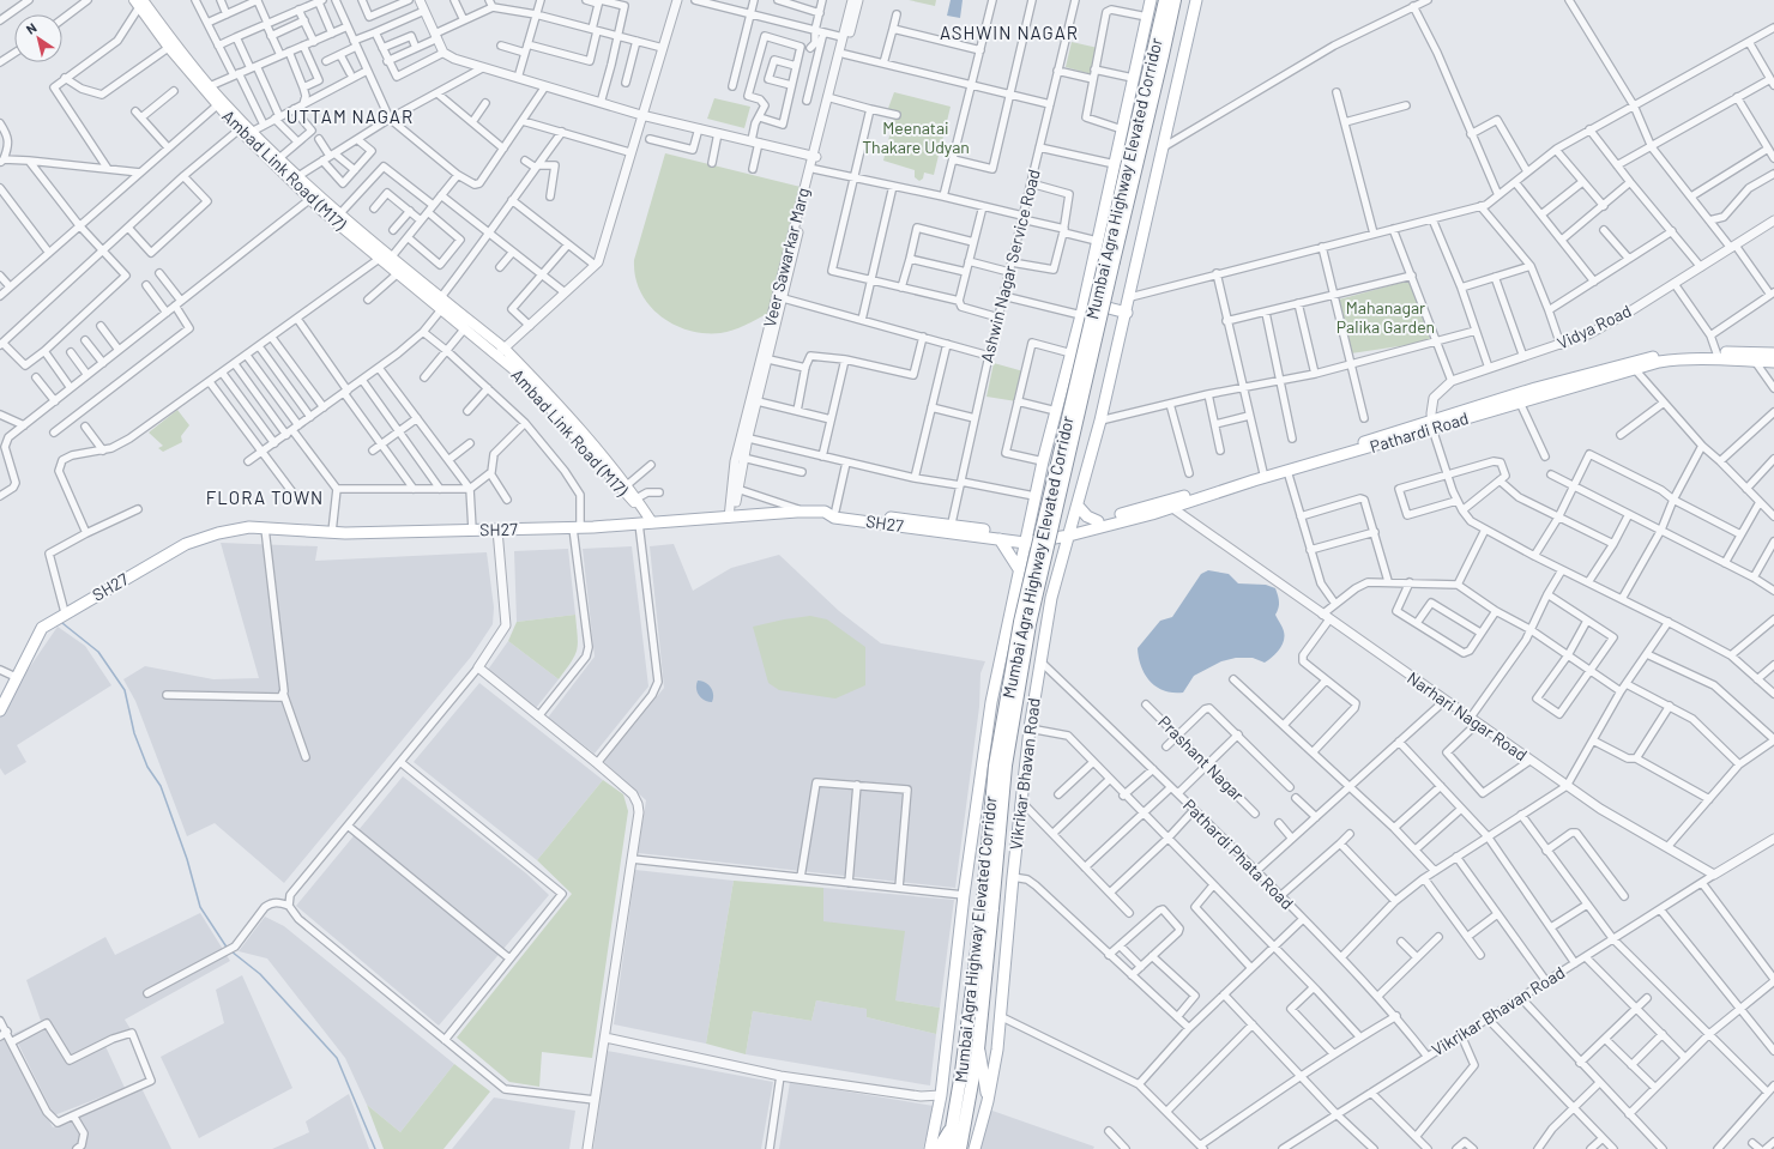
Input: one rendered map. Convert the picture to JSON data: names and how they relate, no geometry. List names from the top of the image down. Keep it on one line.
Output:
{"streets":{"highway":["Mumbai Agra Highway Elevated Corridor"],"main road":["Ambad Link Road (M17)","Pathardi Road","SH27","Vikrikar Bhavan Road"],"street":["Veer Sawarkar Marg","Ashwin Nagar Service Road","Vidya Road","Narhari Nagar Road","Prashant Nagar","Pathardi Phata Road"]},"crossings":[["Veer Sawarkar Marg","SH27"],["Ashwin Nagar Service Road","SH27"],["Vidya Road","Pathardi Road"],["SH27","Narhari Nagar Road"],["SH27","Vikrikar Bhavan Road"],["Narhari Nagar Road","Vikrikar Bhavan Road"],["Vikrikar Bhavan Road","Pathardi Phata Road"]],"districts":["ASHWIN NAGAR","UTTAM NAGAR","FLORA TOWN"],"parks":["Meenatai Thakare Udyan","Mahanagar Palika Garden"],"north":"top left"}
